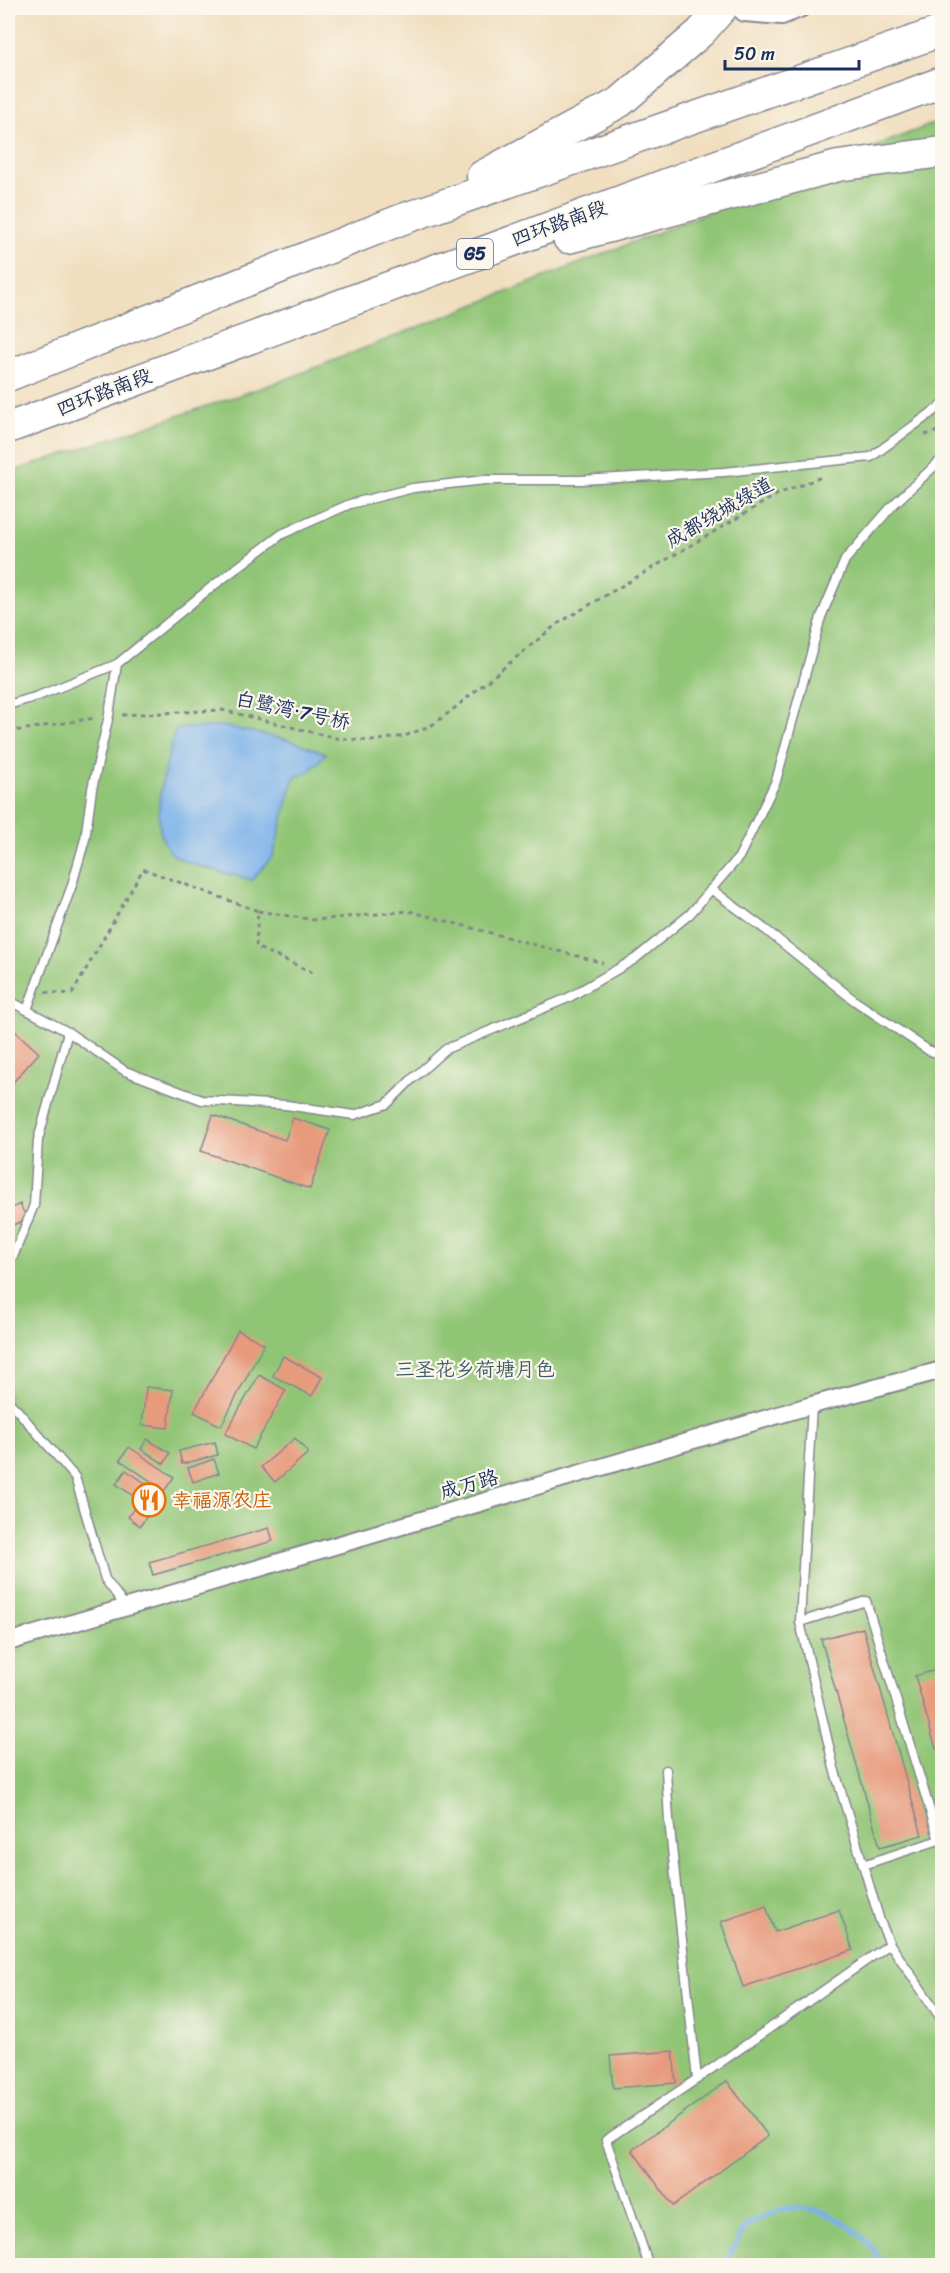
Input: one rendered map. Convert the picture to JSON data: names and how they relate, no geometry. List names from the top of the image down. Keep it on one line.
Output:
{"streets":{"highway":["四环路南段","G5"],"street":["成万路"],"path":["成都绕城绿道","白鹭湾·7号桥"]},"crossings":[["成都绕城绿道","白鹭湾·7号桥"]],"parks":["三圣花乡荷塘月色"],"places":{"restaurant":["幸福源农庄"]},"scale_bar":"50 m"}
